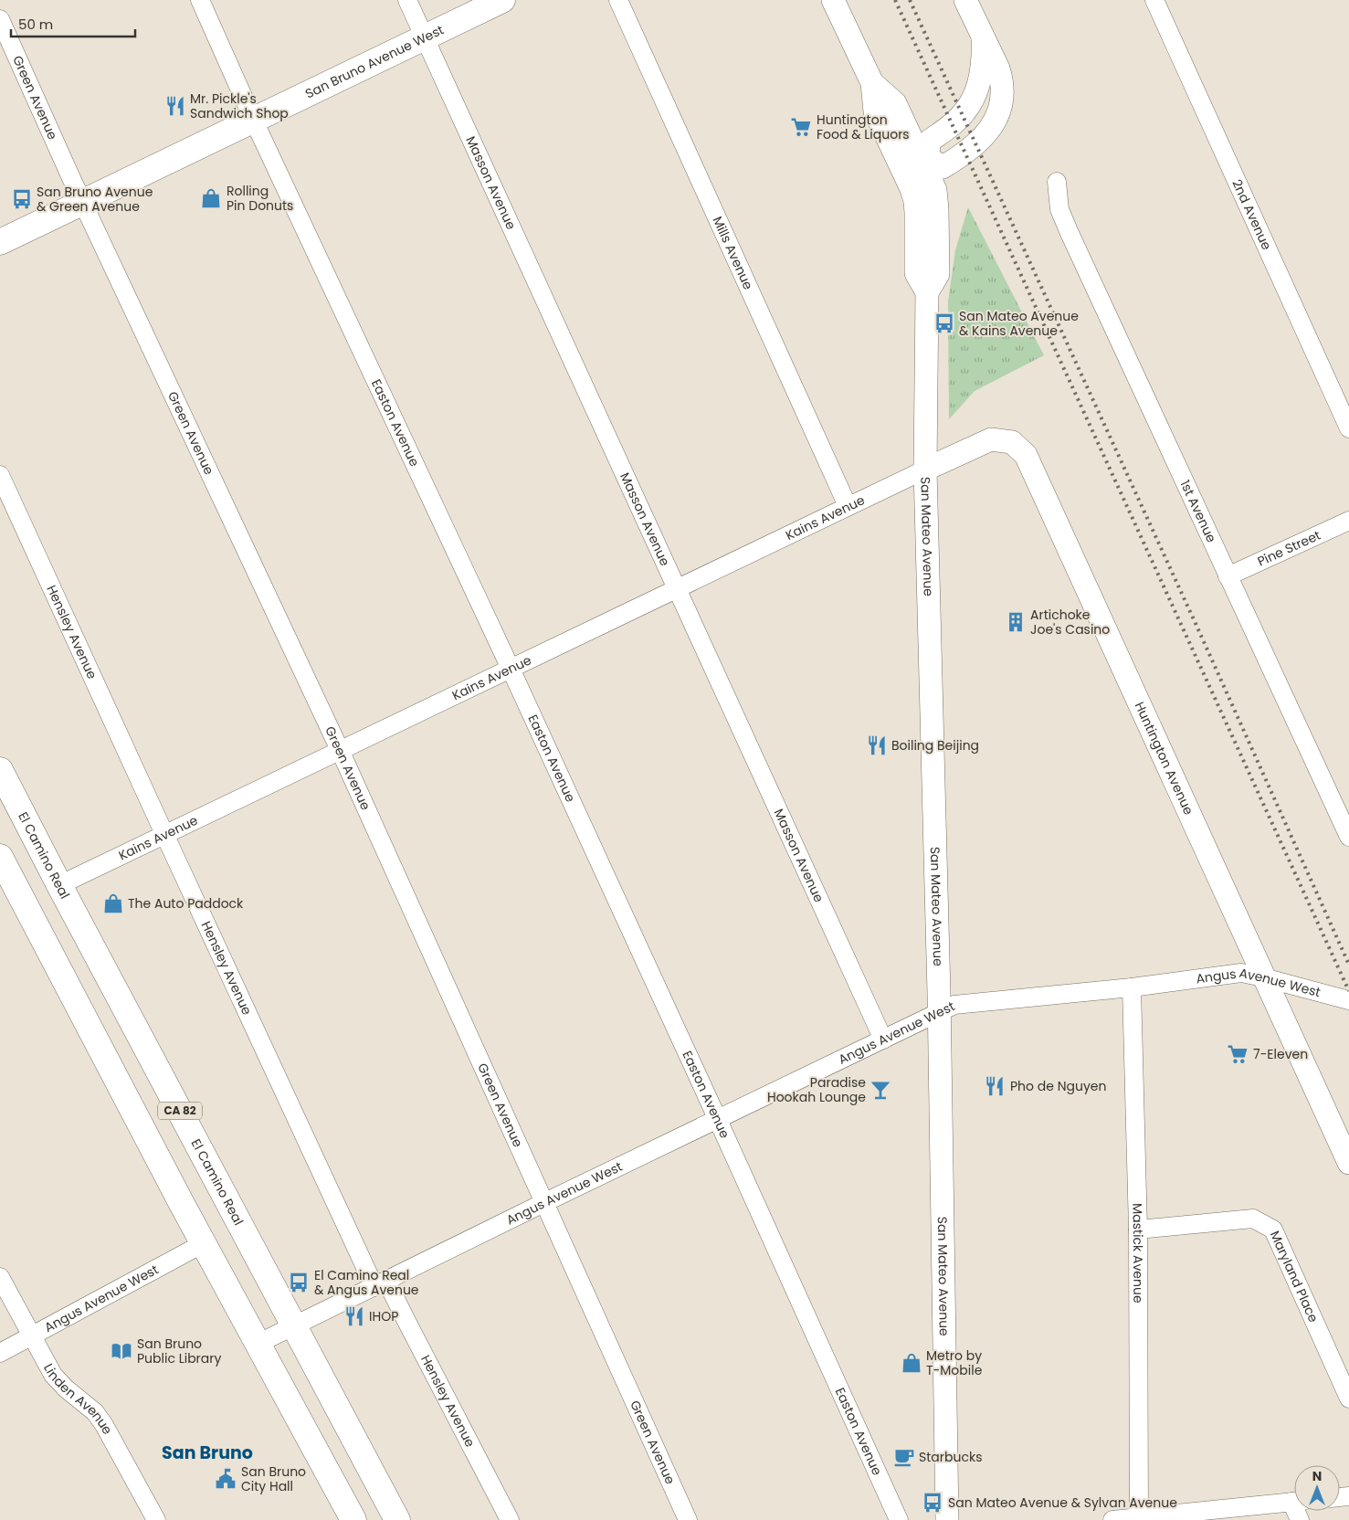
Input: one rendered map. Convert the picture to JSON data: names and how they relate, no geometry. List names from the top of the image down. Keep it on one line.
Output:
{"streets":{"main road":["San Bruno Avenue West","El Camino Real","CA 82"],"street":["Green Avenue","Masson Avenue","2nd Avenue","Mills Avenue","Easton Avenue","1st Avenue","Kains Avenue","San Mateo Avenue","Pine Street","Hensley Avenue","Huntington Avenue","Angus Avenue West","Mastick Avenue","Maryland Place","Linden Avenue"]},"crossings":[["San Bruno Avenue West","Green Avenue"],["San Bruno Avenue West","Masson Avenue"],["San Bruno Avenue West","Easton Avenue"],["Green Avenue","Kains Avenue"],["Green Avenue","Angus Avenue West"],["Masson Avenue","Kains Avenue"],["Masson Avenue","Angus Avenue West"],["Mills Avenue","Kains Avenue"],["Easton Avenue","Kains Avenue"],["Easton Avenue","Angus Avenue West"],["1st Avenue","Pine Street"],["Kains Avenue","San Mateo Avenue"],["Kains Avenue","Hensley Avenue"],["Kains Avenue","Huntington Avenue"],["Kains Avenue","El Camino Real"],["San Mateo Avenue","Huntington Avenue"],["San Mateo Avenue","Angus Avenue West"],["Hensley Avenue","Angus Avenue West"],["Huntington Avenue","Angus Avenue West"],["El Camino Real","Angus Avenue West"],["Angus Avenue West","CA 82"],["Angus Avenue West","Mastick Avenue"],["Angus Avenue West","Linden Avenue"],["Mastick Avenue","Maryland Place"]],"districts":["San Bruno"],"places":{"restaurant":["Mr. Pickle's Sandwich Shop","Boiling Beijing","Pho de Nguyen","IHOP"],"supermarket":["Huntington Food & Liquors","7-Eleven"],"shop":["Rolling Pin Donuts","The Auto Paddock","Metro by T-Mobile"],"bus stop":["San Bruno Avenue & Green Avenue","San Mateo Avenue & Kains Avenue","El Camino Real & Angus Avenue","San Mateo Avenue & Sylvan Avenue"],"building":["Artichoke Joe's Casino"],"bar":["Paradise Hookah Lounge"],"library":["San Bruno Public Library"],"cafe":["Starbucks"],"public building":["San Bruno City Hall"]},"scale_bar":"50 m","north":"top"}
